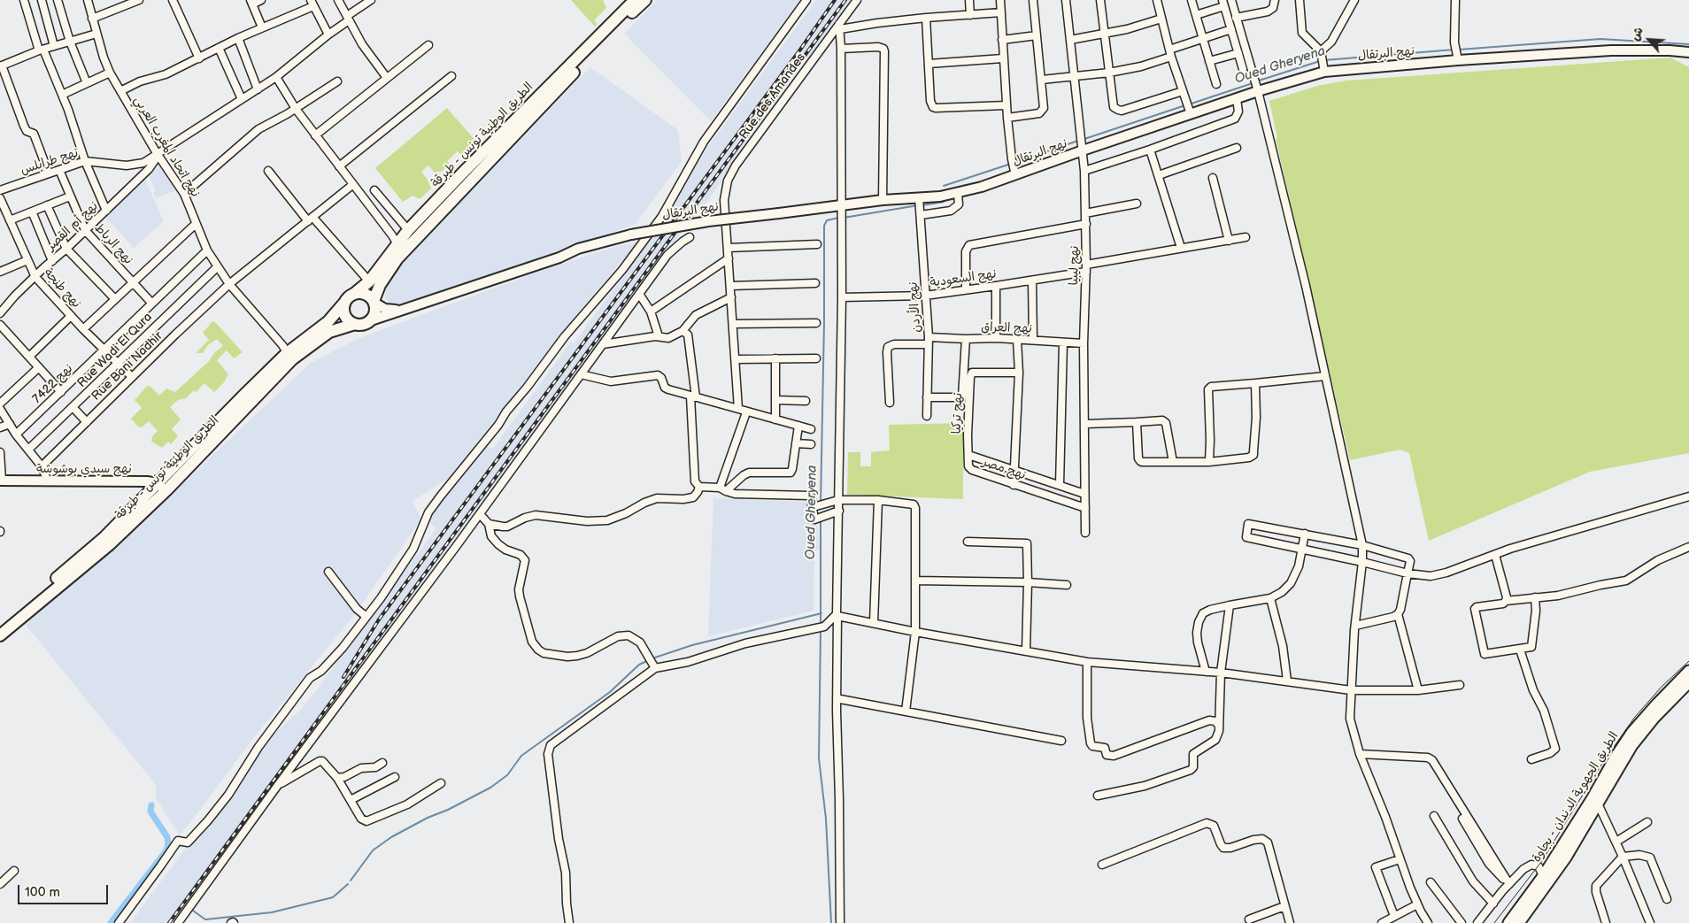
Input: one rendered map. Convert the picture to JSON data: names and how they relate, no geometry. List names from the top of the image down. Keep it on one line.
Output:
{"streets":{"main road":["الطريق الوطنية تونس - طبرقة","الطريق الجهوية الدندان - بجاوة"],"street":["نهج البرتقال","Rue des Amandes","نهج اتحاد المغرب العربي","نهج طرابلس","نهج أم القصر","نهج الرباط","نهج ليبيا","نهج السعودية","نهج طنجة","نهج الأردن","نهج العراق","Rue Wadi El Qura","Rue Bani Nadhir","نهج 7422","نهج تركيا","نهج سيدي بوشوشة","نهج مصر"]},"crossings":[["نهج البرتقال","الطريق الوطنية تونس - طبرقة"],["نهج البرتقال","نهج ليبيا"],["نهج البرتقال","نهج الأردن"],["الطريق الوطنية تونس - طبرقة","نهج اتحاد المغرب العربي"],["الطريق الوطنية تونس - طبرقة","نهج سيدي بوشوشة"],["نهج اتحاد المغرب العربي","نهج طرابلس"],["نهج اتحاد المغرب العربي","نهج أم القصر"],["نهج اتحاد المغرب العربي","Rue Wadi El Qura"],["نهج اتحاد المغرب العربي","Rue Bani Nadhir"],["نهج اتحاد المغرب العربي","نهج 7422"],["نهج طرابلس","نهج أم القصر"],["نهج طرابلس","نهج الرباط"],["نهج أم القصر","نهج الرباط"],["نهج أم القصر","نهج طنجة"],["نهج الرباط","نهج 7422"],["نهج ليبيا","نهج السعودية"],["نهج ليبيا","نهج العراق"],["نهج ليبيا","نهج مصر"],["نهج السعودية","نهج الأردن"],["نهج طنجة","Rue Wadi El Qura"],["نهج طنجة","Rue Bani Nadhir"],["نهج طنجة","نهج 7422"],["نهج الأردن","نهج العراق"],["نهج تركيا","نهج مصر"]],"water":["Oued Gheryena"],"scale_bar":"100 m","north":"top left"}
